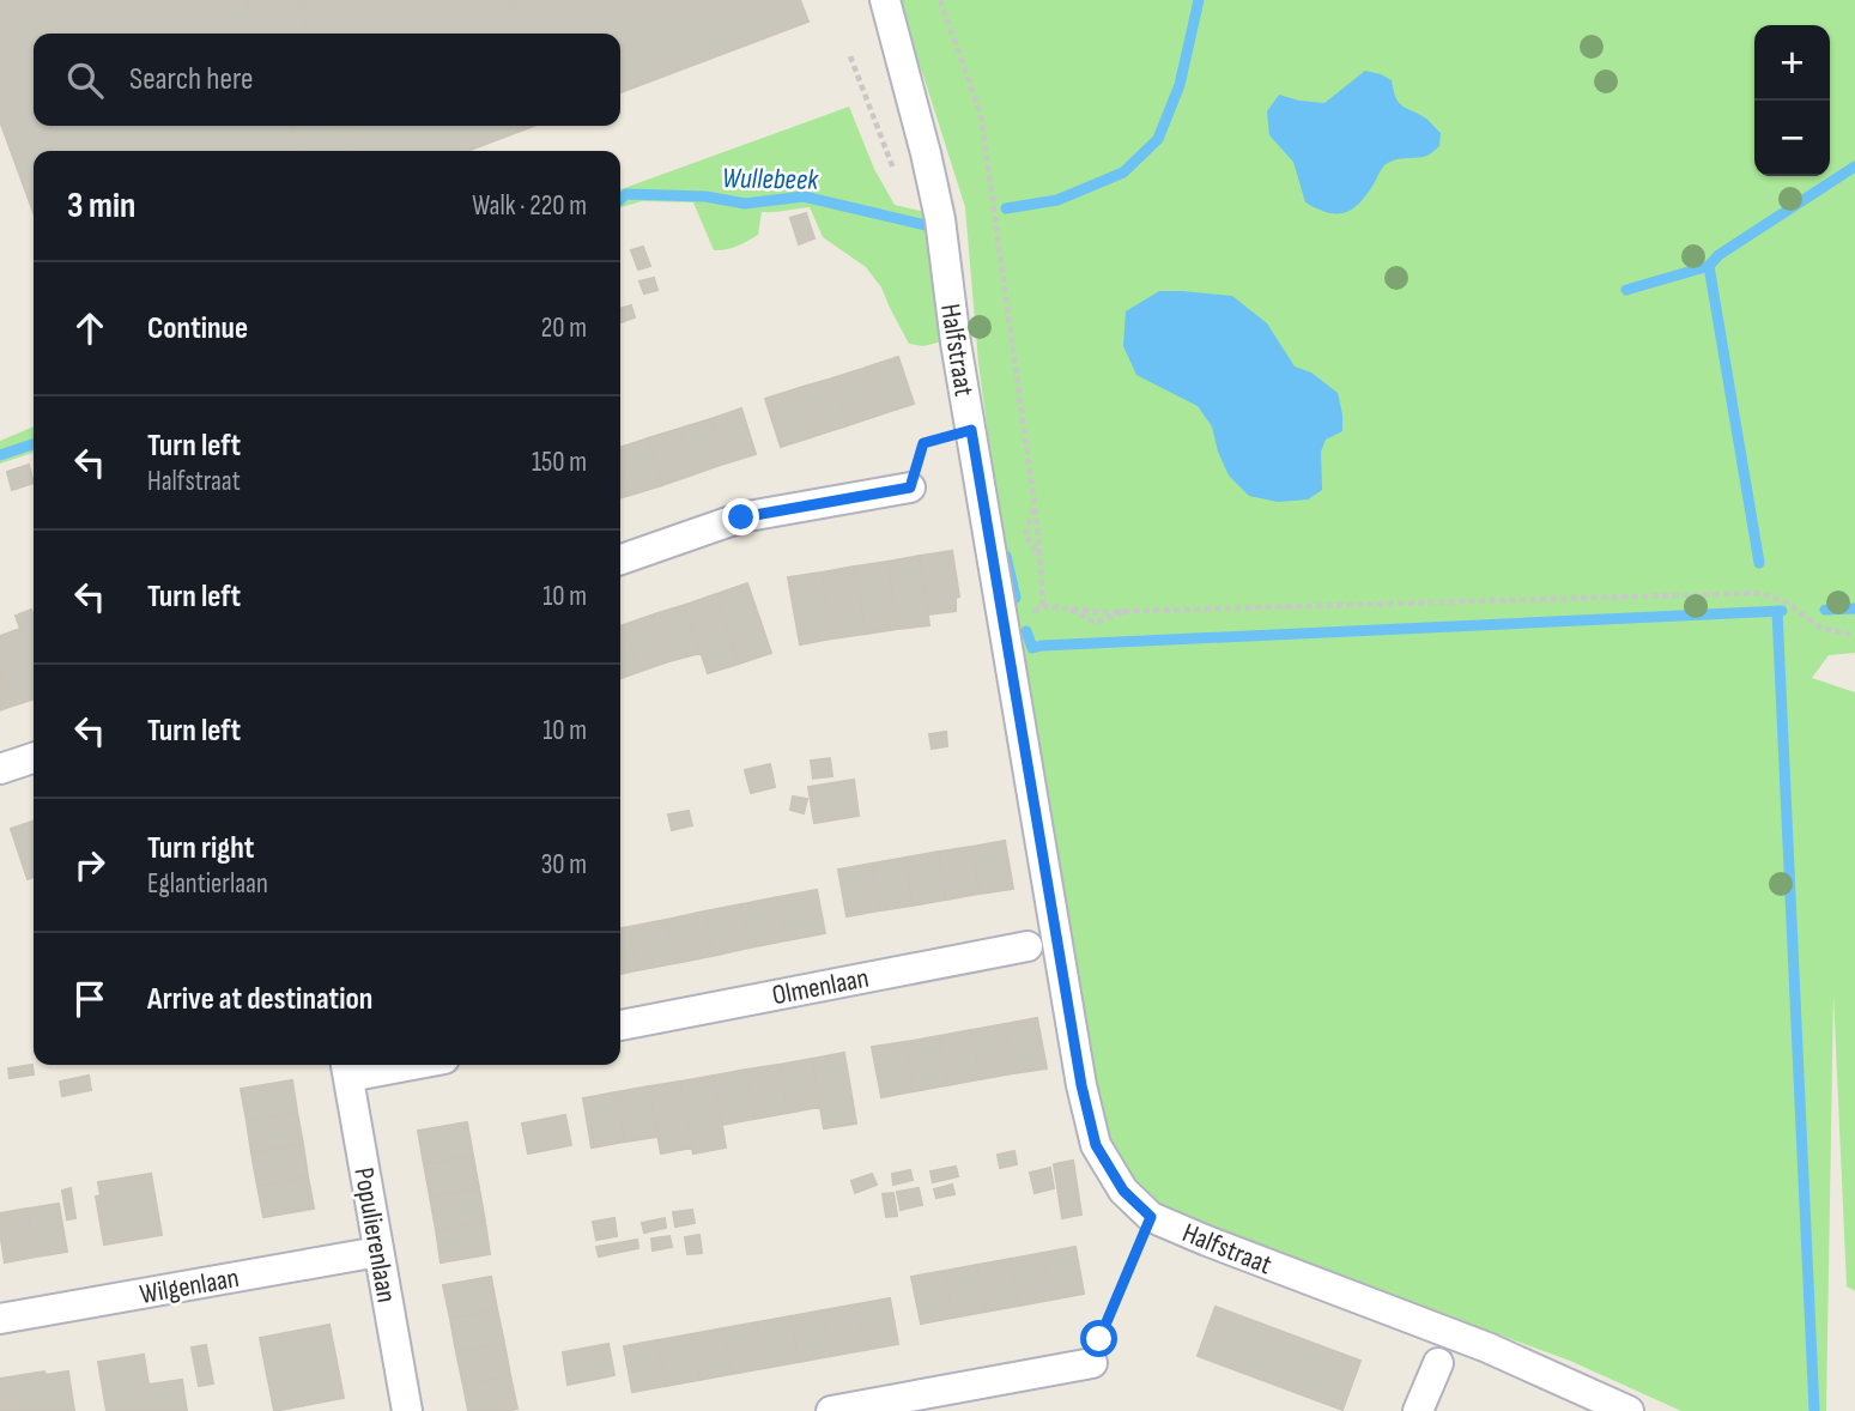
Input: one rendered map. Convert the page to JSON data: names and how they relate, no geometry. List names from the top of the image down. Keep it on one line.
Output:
{"streets":{"street":["Halfstraat","Olmenlaan","Populierenlaan","Wilgenlaan"]},"crossings":[["Populierenlaan","Wilgenlaan"]],"water":["Wullebeek"],"page":{"map_buttons":["+","−"],"search":"Search here","heading":["3 min","Walk · 220 m"],"list":[["Continue","20 m"],["Turn left","Halfstraat","150 m"],["Turn left","10 m"],["Turn left","10 m"],["Turn right","Eglantierlaan","30 m"],"Arrive at destination"]}}
